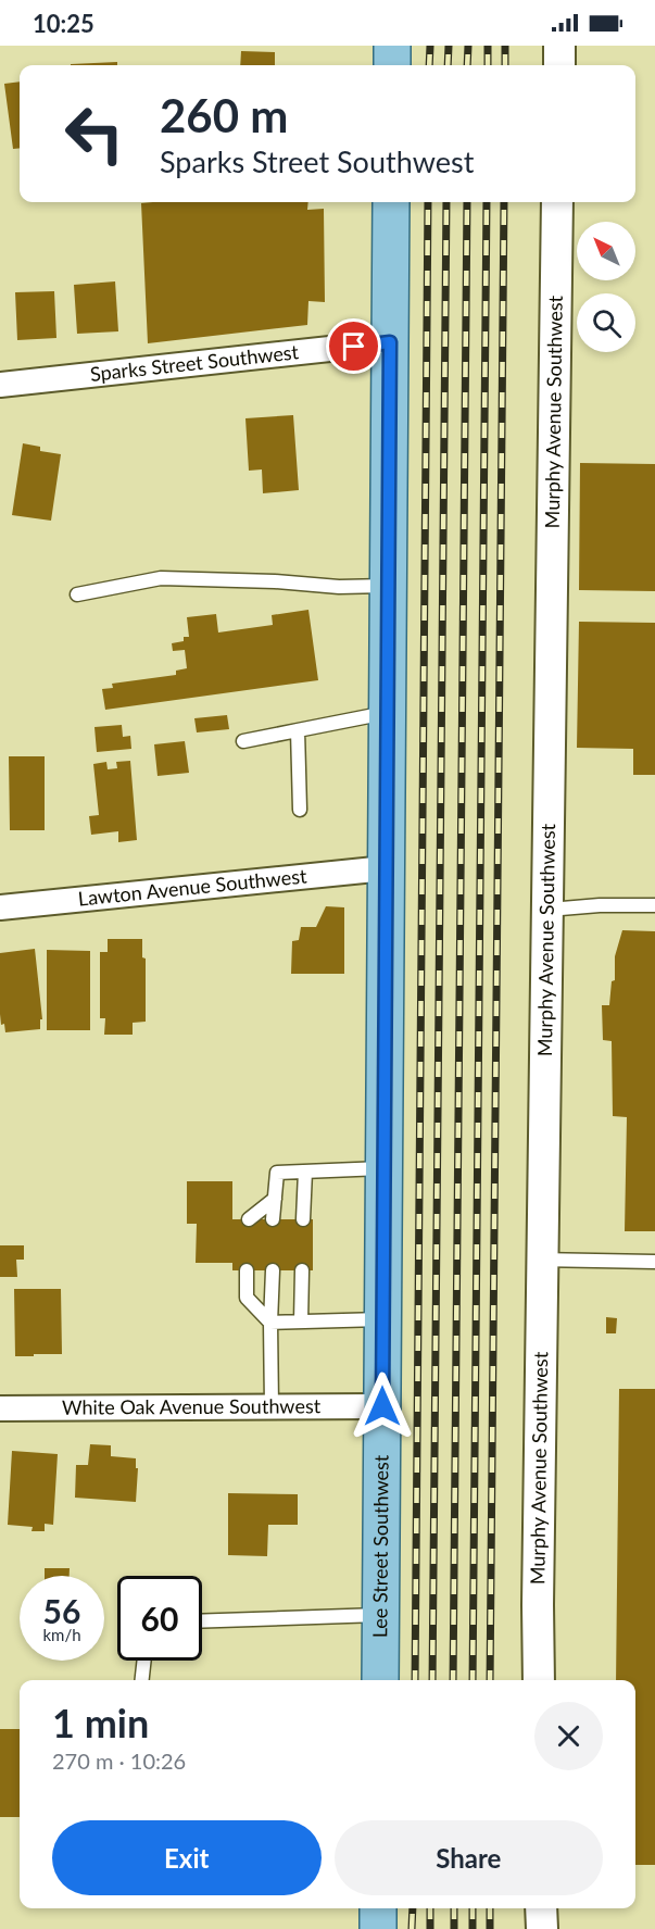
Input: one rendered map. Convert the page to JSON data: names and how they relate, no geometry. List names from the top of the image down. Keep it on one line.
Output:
{"streets":{"main road":["Lee Street Southwest"],"street":["Sparks Street Southwest","Murphy Avenue Southwest","Lawton Avenue Southwest","White Oak Avenue Southwest"]},"crossings":[["Sparks Street Southwest","Lee Street Southwest"],["Lawton Avenue Southwest","Lee Street Southwest"],["White Oak Avenue Southwest","Lee Street Southwest"]],"north":"top left","page":{"status":"10:25","turn":["260 m","Sparks Street Southwest"],"speed":"56 km/h","limit":"60","heading":["1 min","270 m · 10:26"],"buttons":["Exit","Share"]}}
